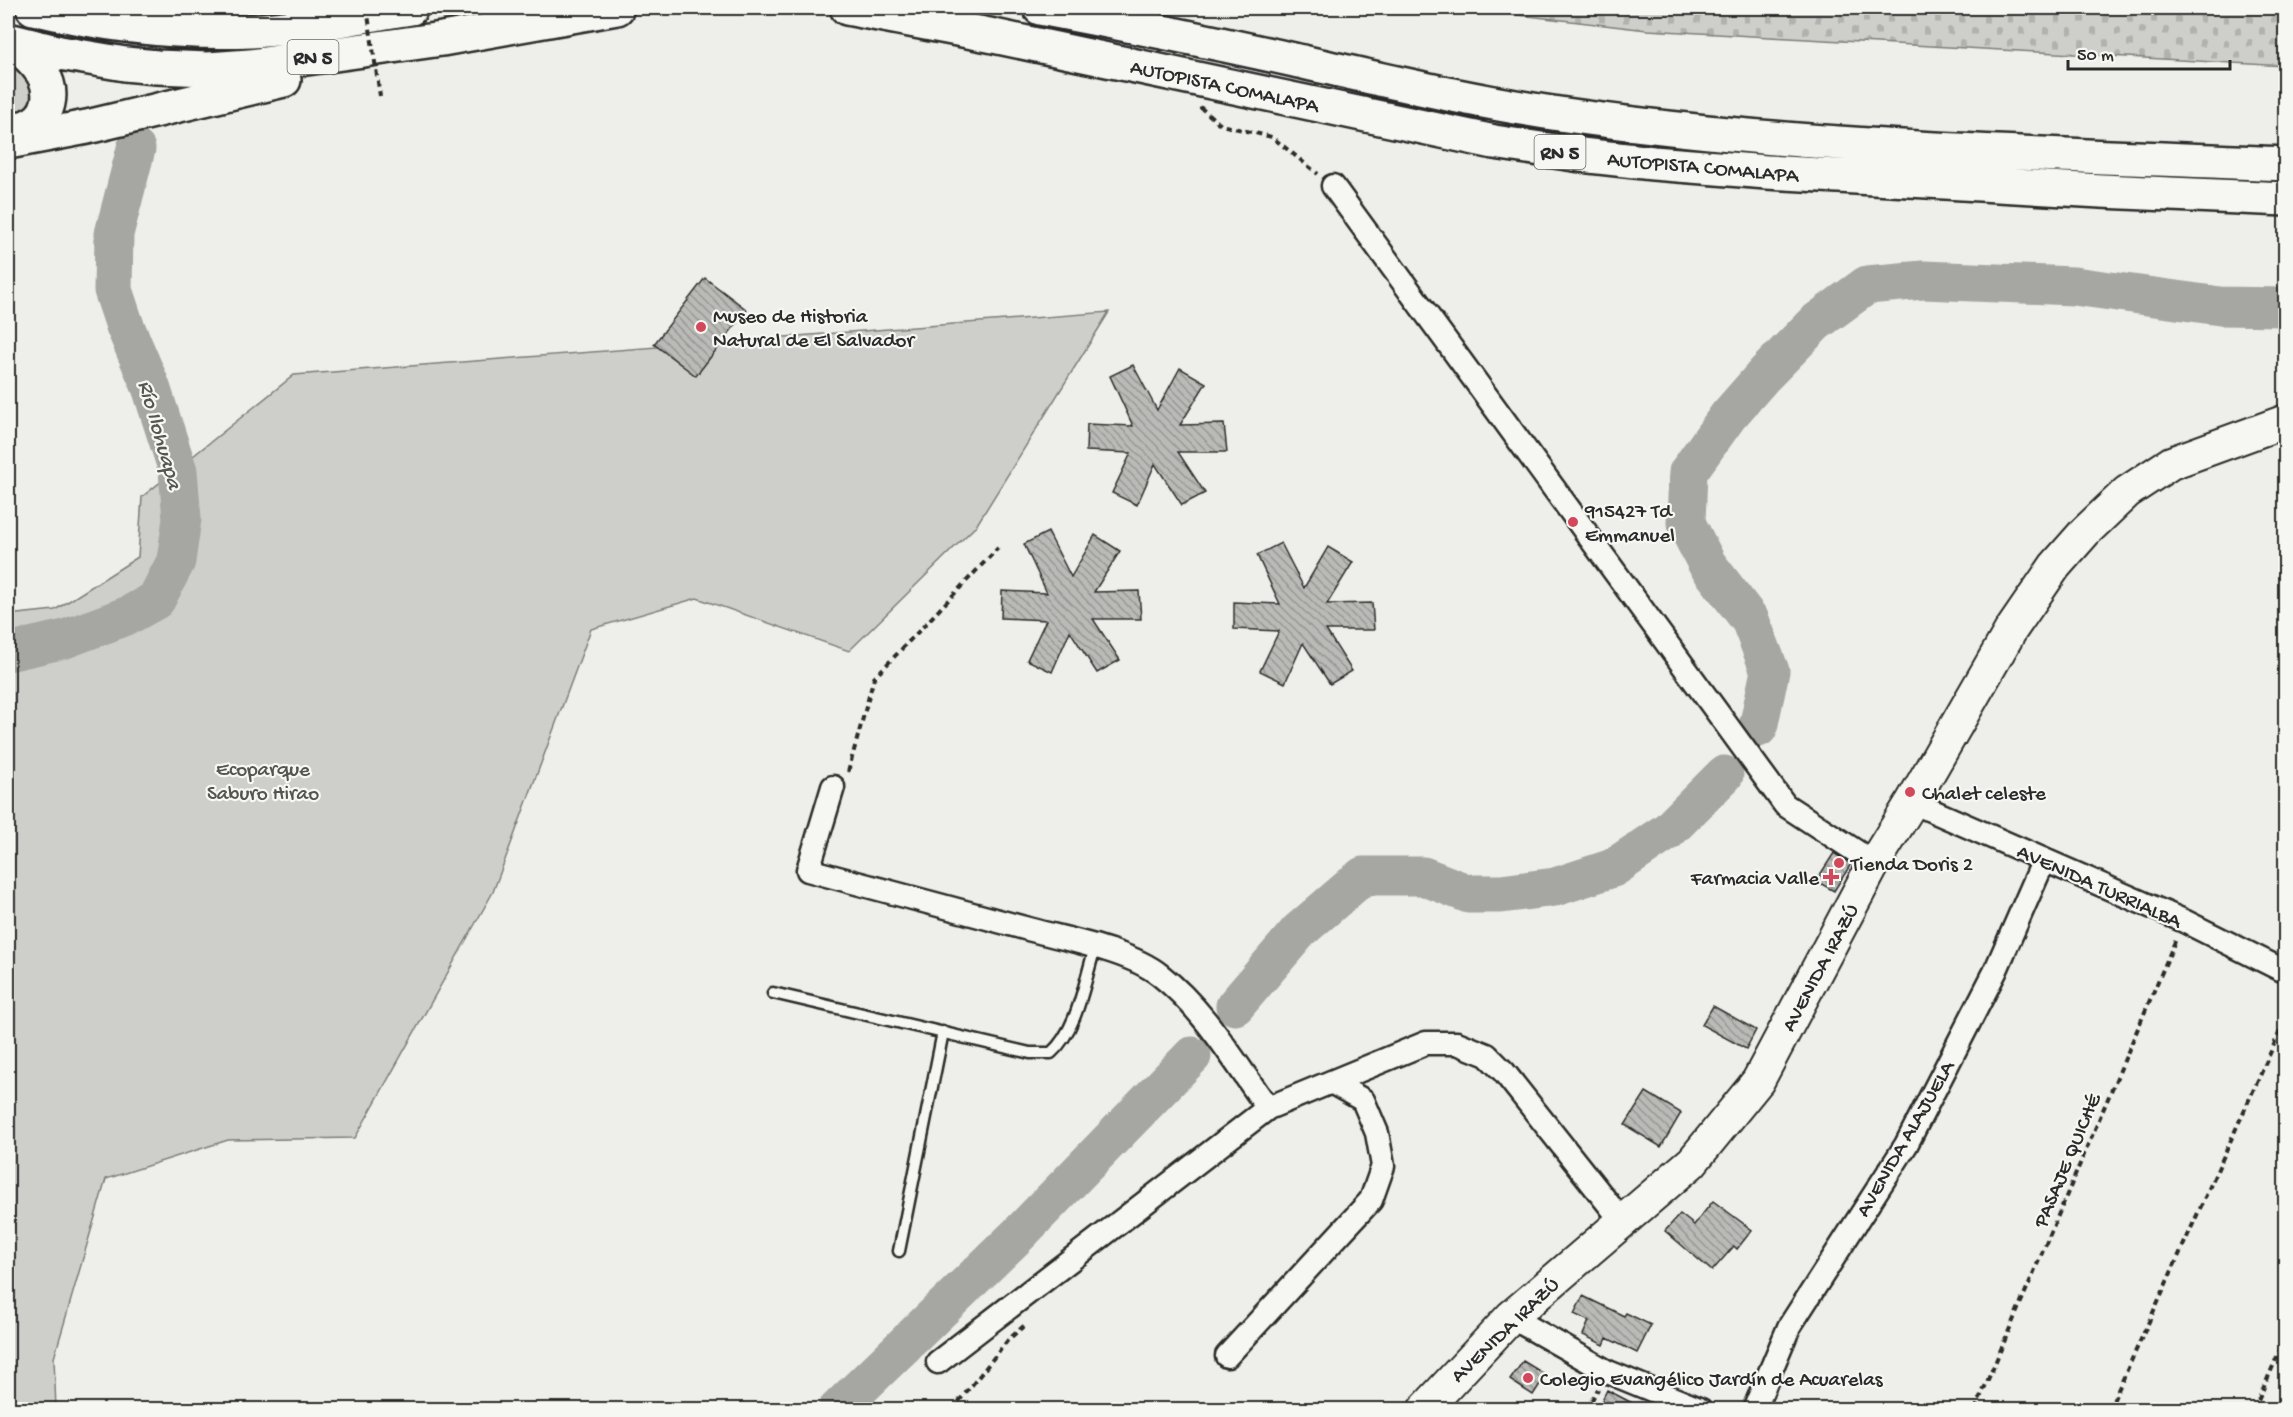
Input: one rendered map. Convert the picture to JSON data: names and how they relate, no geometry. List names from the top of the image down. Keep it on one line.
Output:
{"streets":{"highway":["RN 5","AUTOPISTA COMALAPA"],"street":["AVENIDA TURRIALBA","AVENIDA IRAZÚ","AVENIDA ALAJUELA"],"path":["PASAJE QUICHÉ"]},"crossings":[["AVENIDA TURRIALBA","AVENIDA IRAZÚ"],["AVENIDA TURRIALBA","AVENIDA ALAJUELA"],["AVENIDA TURRIALBA","PASAJE QUICHÉ"]],"water":["Río Ilohuapa"],"parks":["Ecoparque Saburo Hirao"],"places":{"other":["Museo de Historia Natural de El Salvador","915427 Td Emmanuel","Chalet celeste","Tienda Doris 2","Colegio Evangélico Jardín de Acuarelas"],"health":["Farmacia Valle"]},"scale_bar":"50 m"}
